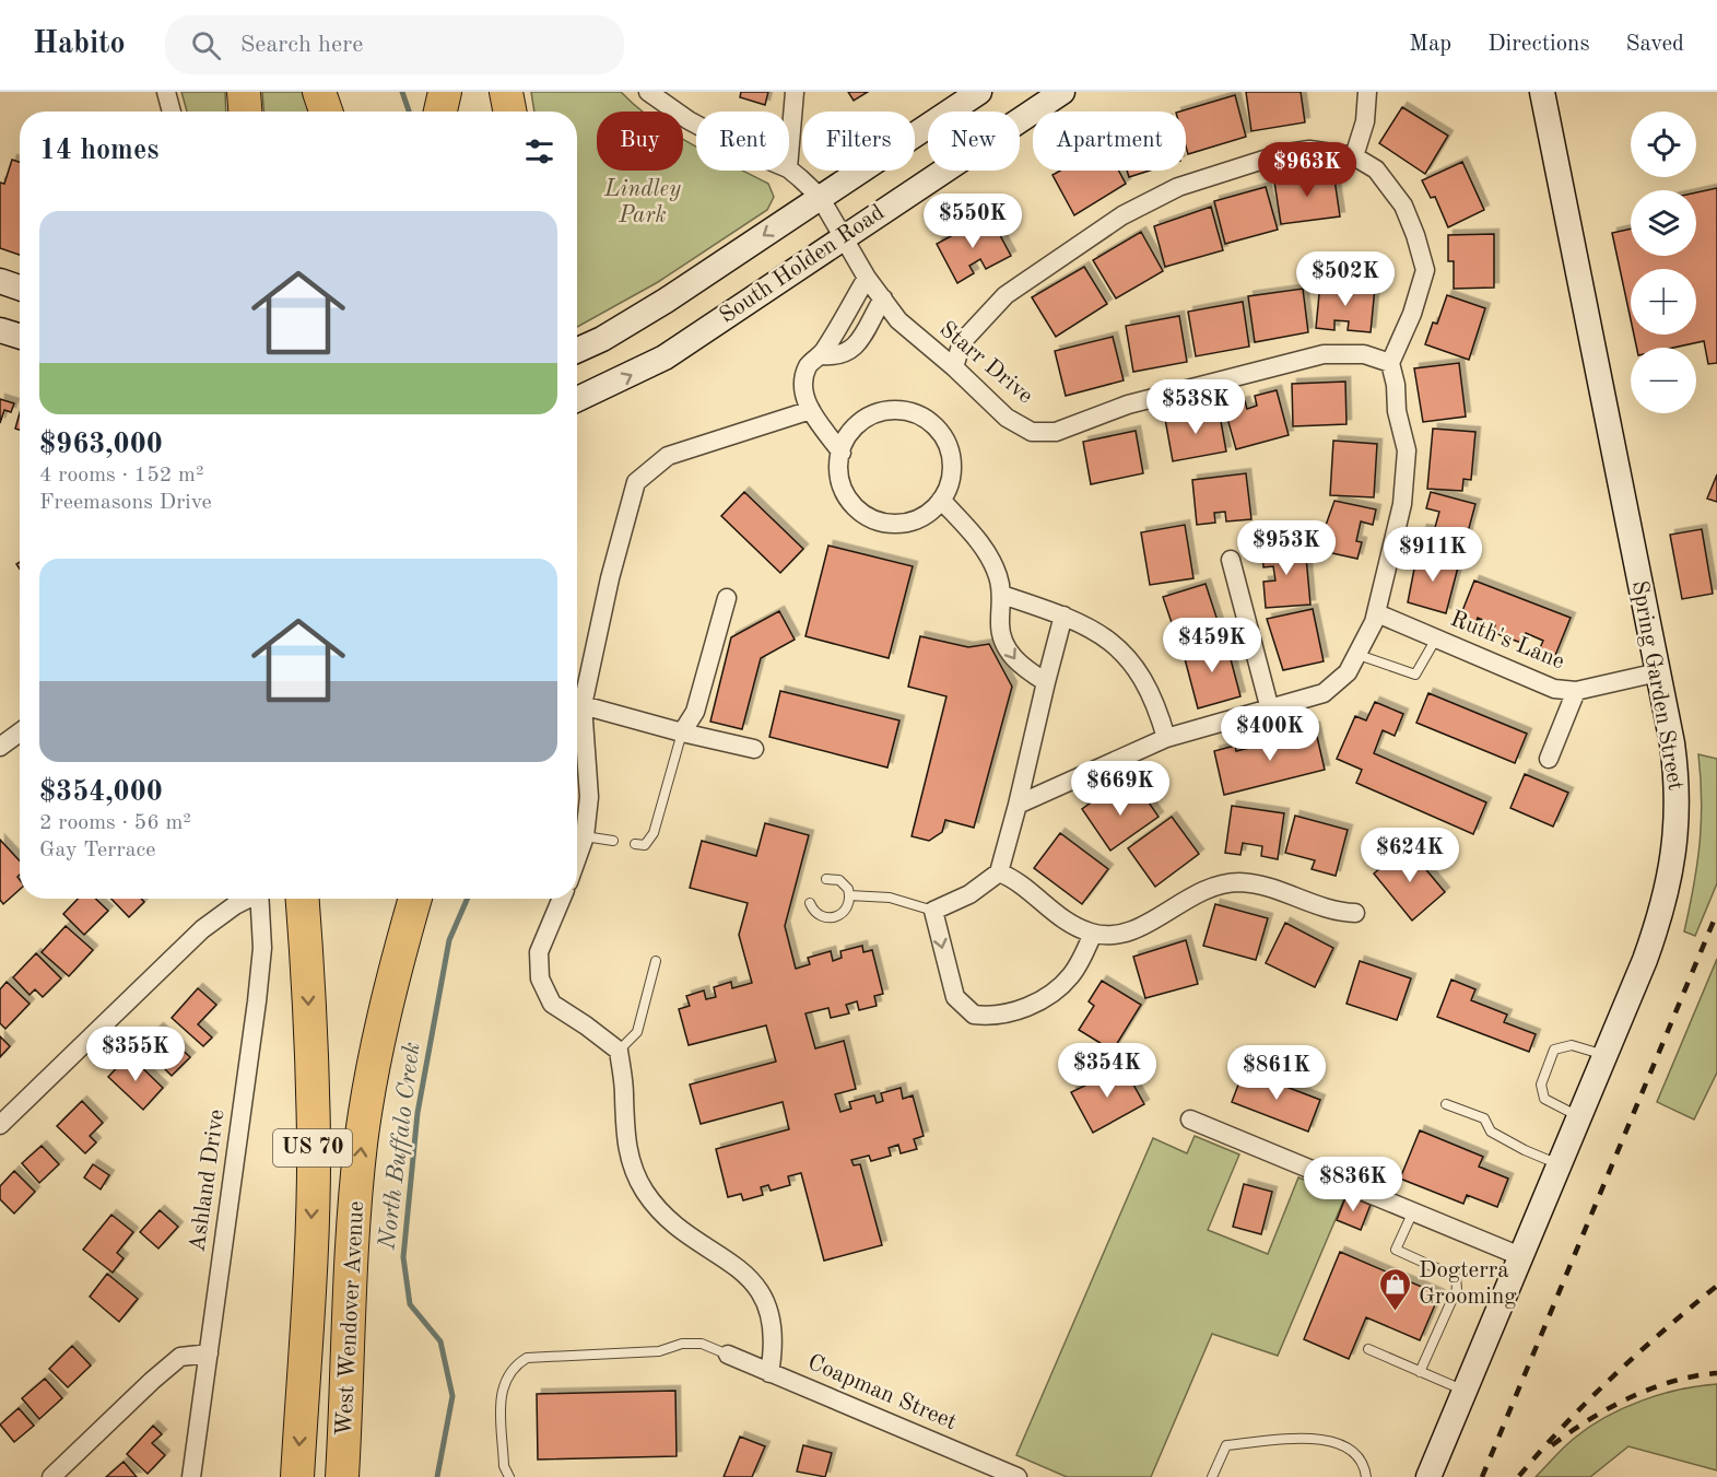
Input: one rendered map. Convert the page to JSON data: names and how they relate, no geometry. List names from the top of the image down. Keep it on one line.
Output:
{"streets":{"highway":["US 70","West Wendover Avenue"],"main road":["South Holden Road","Spring Garden Street"],"street":["Starr Drive","Ruth's Lane","Ashland Drive","Coapman Street"]},"crossings":[["South Holden Road","Starr Drive"],["Ruth's Lane","Spring Garden Street"]],"water":["North Buffalo Creek"],"parks":["Lindley Park"],"places":{"shop":["Dogterra Grooming"]},"page":{"header":"Habito","search":"Search here","nav":["Map","Directions","Saved"],"map_buttons":["+","−"],"chip":["Buy","Rent","Filters","New","Apartment"],"heading":"14 homes","price":["$963K","$550K","$502K","$538K","$953K","$911K","$459K","$400K","$669K","$624K","$355K","$354K","$861K","$836K"],"list":[{"name":"$963,000","note":"4 rooms · 152 m² · Freemasons Drive"},{"name":"$354,000","note":"2 rooms · 56 m² · Gay Terrace"}]}}
